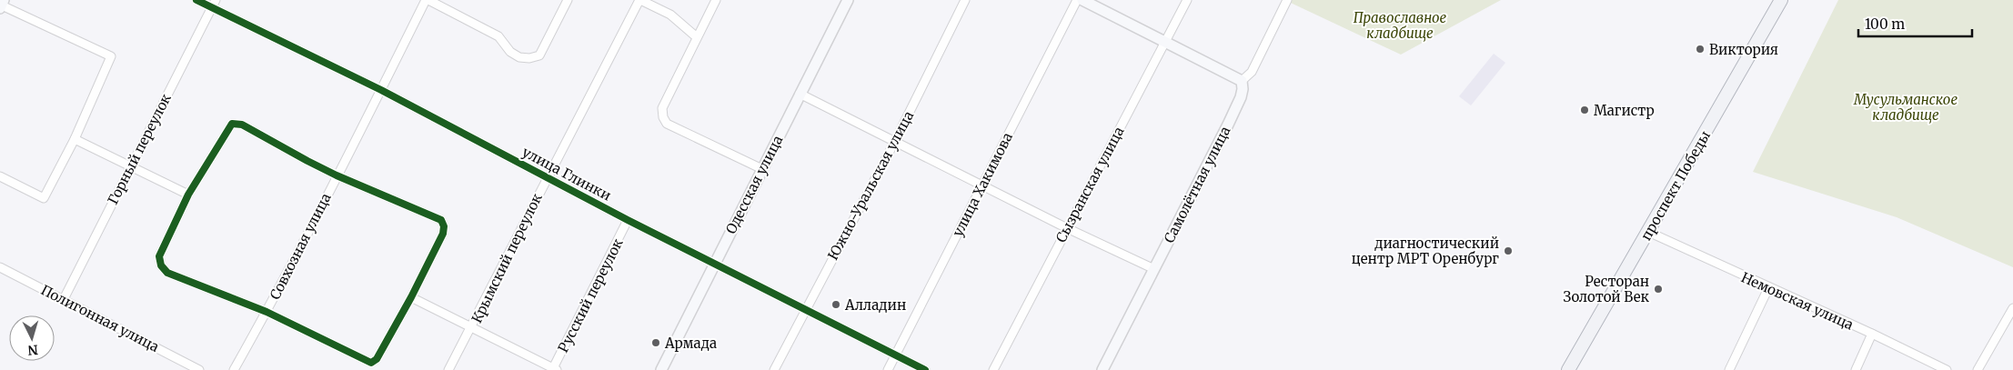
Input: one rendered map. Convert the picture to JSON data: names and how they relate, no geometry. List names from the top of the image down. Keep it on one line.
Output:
{"streets":{"main road":["проспект Победы"],"street":["Горный переулок","улица Глинки","Одесская улица","улица Хакимова","Сызранская улица","Самолётная улица","Южно-Уральская улица","Совхозная улица","Крымский переулок","Русский переулок","Немовская улица","Полигонная улица"]},"crossings":[["Горный переулок","улица Глинки"],["Горный переулок","Полигонная улица"],["улица Глинки","Одесская улица"],["улица Глинки","улица Хакимова"],["улица Глинки","Южно-Уральская улица"],["улица Глинки","Совхозная улица"],["улица Глинки","Крымский переулок"],["улица Глинки","Русский переулок"],["проспект Победы","Немовская улица"]],"parks":["Православное кладбище","Мусульманское кладбище"],"places":["Виктория","Магистр","диагностический центр МРТ Оренбург","Ресторан Золотой Век","Алладин","Армада"],"scale_bar":"100 m","north":"bottom"}
